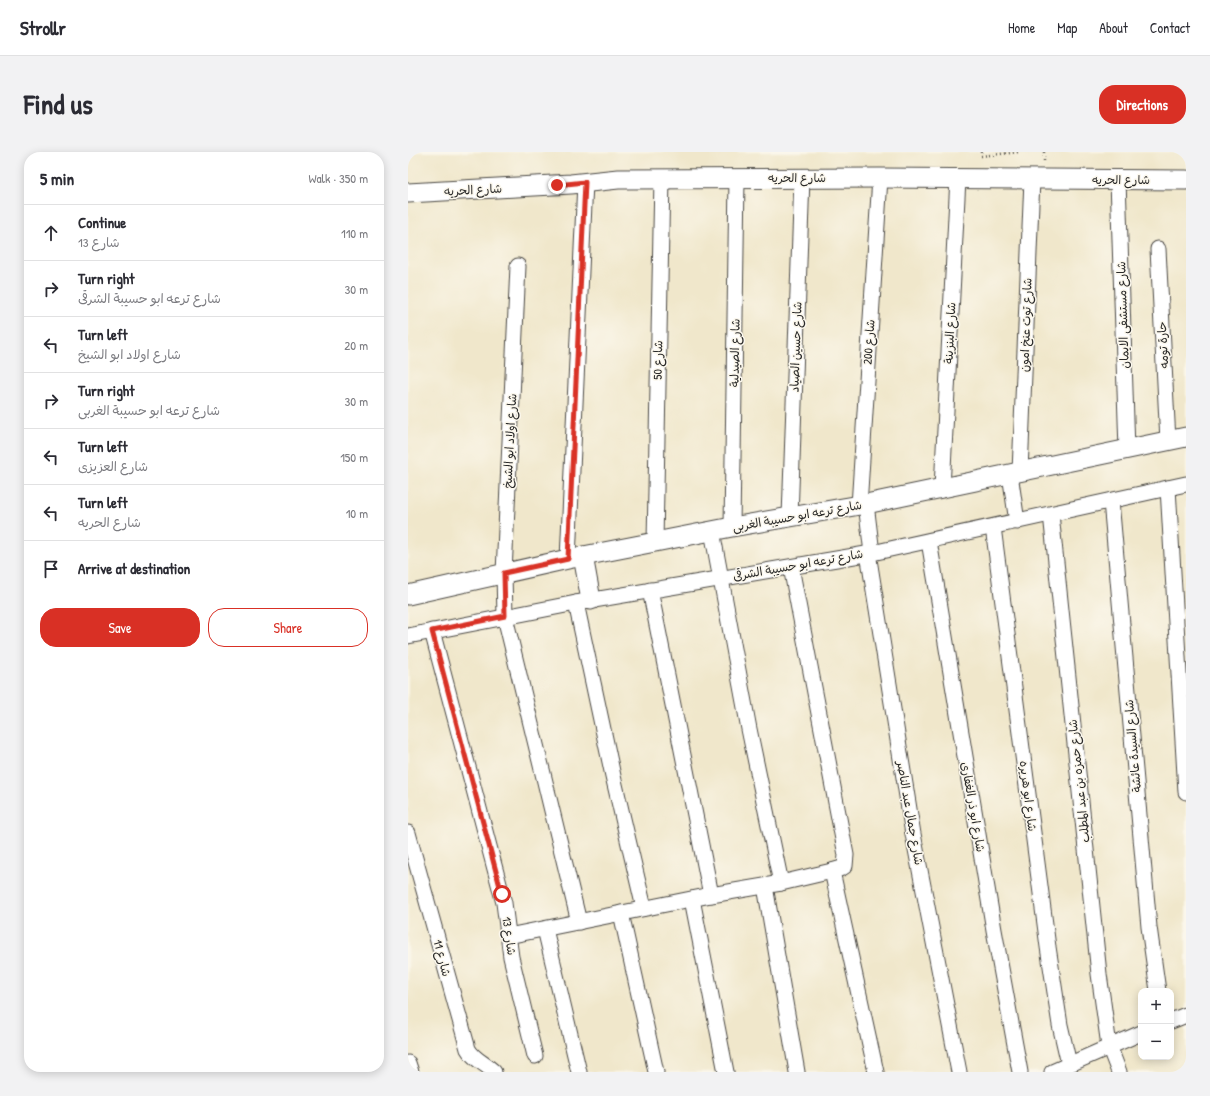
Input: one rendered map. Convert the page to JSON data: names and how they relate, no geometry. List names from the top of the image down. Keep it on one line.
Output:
{"streets":{"street":["شارع الحريه","شارع مستشفى الايمان","شارع توت عنخ امون","شارع البنزينة","شارع 200","حارة تومه","شارع حسين الصياد","شارع الصيدلية","شارع 50","شارع اولاد ابو الشيخ","شارع ترعه ابو حسيبة الغربى","شارع ترعه ابو حسيبة الشرقى","شارع السيدة عائشة","شارع حمزه بن عبد المطلب","شارع ابو هريره","شارع ابو ذر الغفارى","شارع جمال عبد الناصر","شارع 13","شارع 11"]},"crossings":[["شارع الحريه","شارع مستشفى الايمان"],["شارع الحريه","شارع توت عنخ امون"],["شارع الحريه","شارع البنزينة"],["شارع الحريه","شارع 200"],["شارع الحريه","شارع حسين الصياد"],["شارع الحريه","شارع الصيدلية"],["شارع الحريه","شارع 50"],["شارع مستشفى الايمان","شارع ترعه ابو حسيبة الغربى"],["شارع توت عنخ امون","شارع ترعه ابو حسيبة الغربى"],["شارع توت عنخ امون","شارع ترعه ابو حسيبة الشرقى"],["شارع البنزينة","شارع ترعه ابو حسيبة الغربى"],["شارع 200","شارع ترعه ابو حسيبة الغربى"],["شارع 200","شارع ترعه ابو حسيبة الشرقى"],["شارع 200","شارع جمال عبد الناصر"],["حارة تومه","شارع ترعه ابو حسيبة الغربى"],["شارع حسين الصياد","شارع ترعه ابو حسيبة الغربى"],["شارع الصيدلية","شارع ترعه ابو حسيبة الغربى"],["شارع 50","شارع ترعه ابو حسيبة الغربى"],["شارع اولاد ابو الشيخ","شارع ترعه ابو حسيبة الغربى"],["شارع اولاد ابو الشيخ","شارع ترعه ابو حسيبة الشرقى"],["شارع ترعه ابو حسيبة الشرقى","شارع السيدة عائشة"],["شارع ترعه ابو حسيبة الشرقى","شارع حمزه بن عبد المطلب"],["شارع ترعه ابو حسيبة الشرقى","شارع ابو هريره"],["شارع ترعه ابو حسيبة الشرقى","شارع ابو ذر الغفارى"],["شارع ترعه ابو حسيبة الشرقى","شارع جمال عبد الناصر"],["شارع ترعه ابو حسيبة الشرقى","شارع 13"]],"page":{"header":"Strollr","nav":["Home","Map","About","Contact"],"title":"Find us","buttons":["Directions",["Save","Share"]],"heading":["5 min","Walk · 350 m"],"list":[["Continue","شارع 13","110 m"],["Turn right","شارع ترعه ابو حسيبة الشرقى","30 m"],["Turn left","شارع اولاد ابو الشيخ","20 m"],["Turn right","شارع ترعه ابو حسيبة الغربى","30 m"],["Turn left","شارع العزيزى","150 m"],["Turn left","شارع الحريه","10 m"],"Arrive at destination"],"map_buttons":["+","−"]}}
